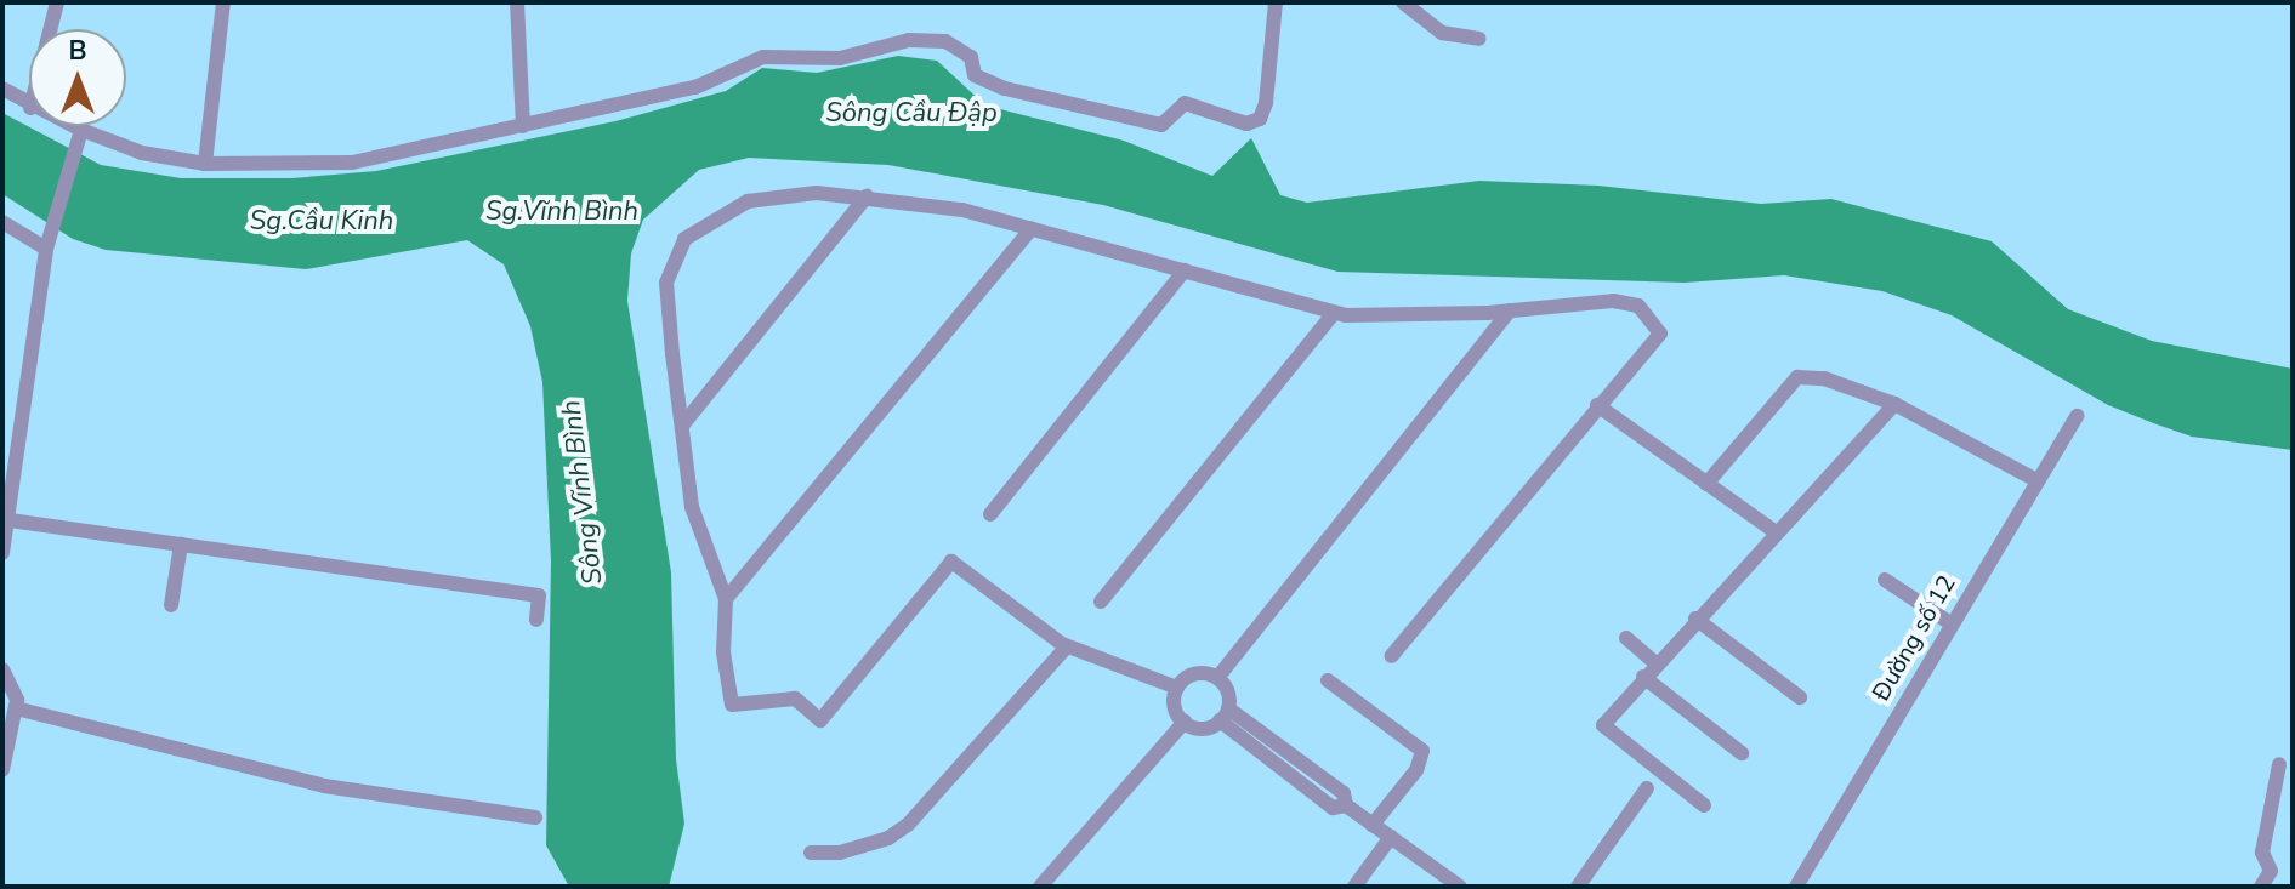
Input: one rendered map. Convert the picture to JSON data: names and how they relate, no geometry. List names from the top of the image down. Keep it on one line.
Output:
{"streets":{"street":["Đường số 12"]},"water":["Sông Cầu Đập","Sg.Vĩnh Bình","Sg.Cầu Kinh","Sông Vĩnh Bình"],"north":"top"}
